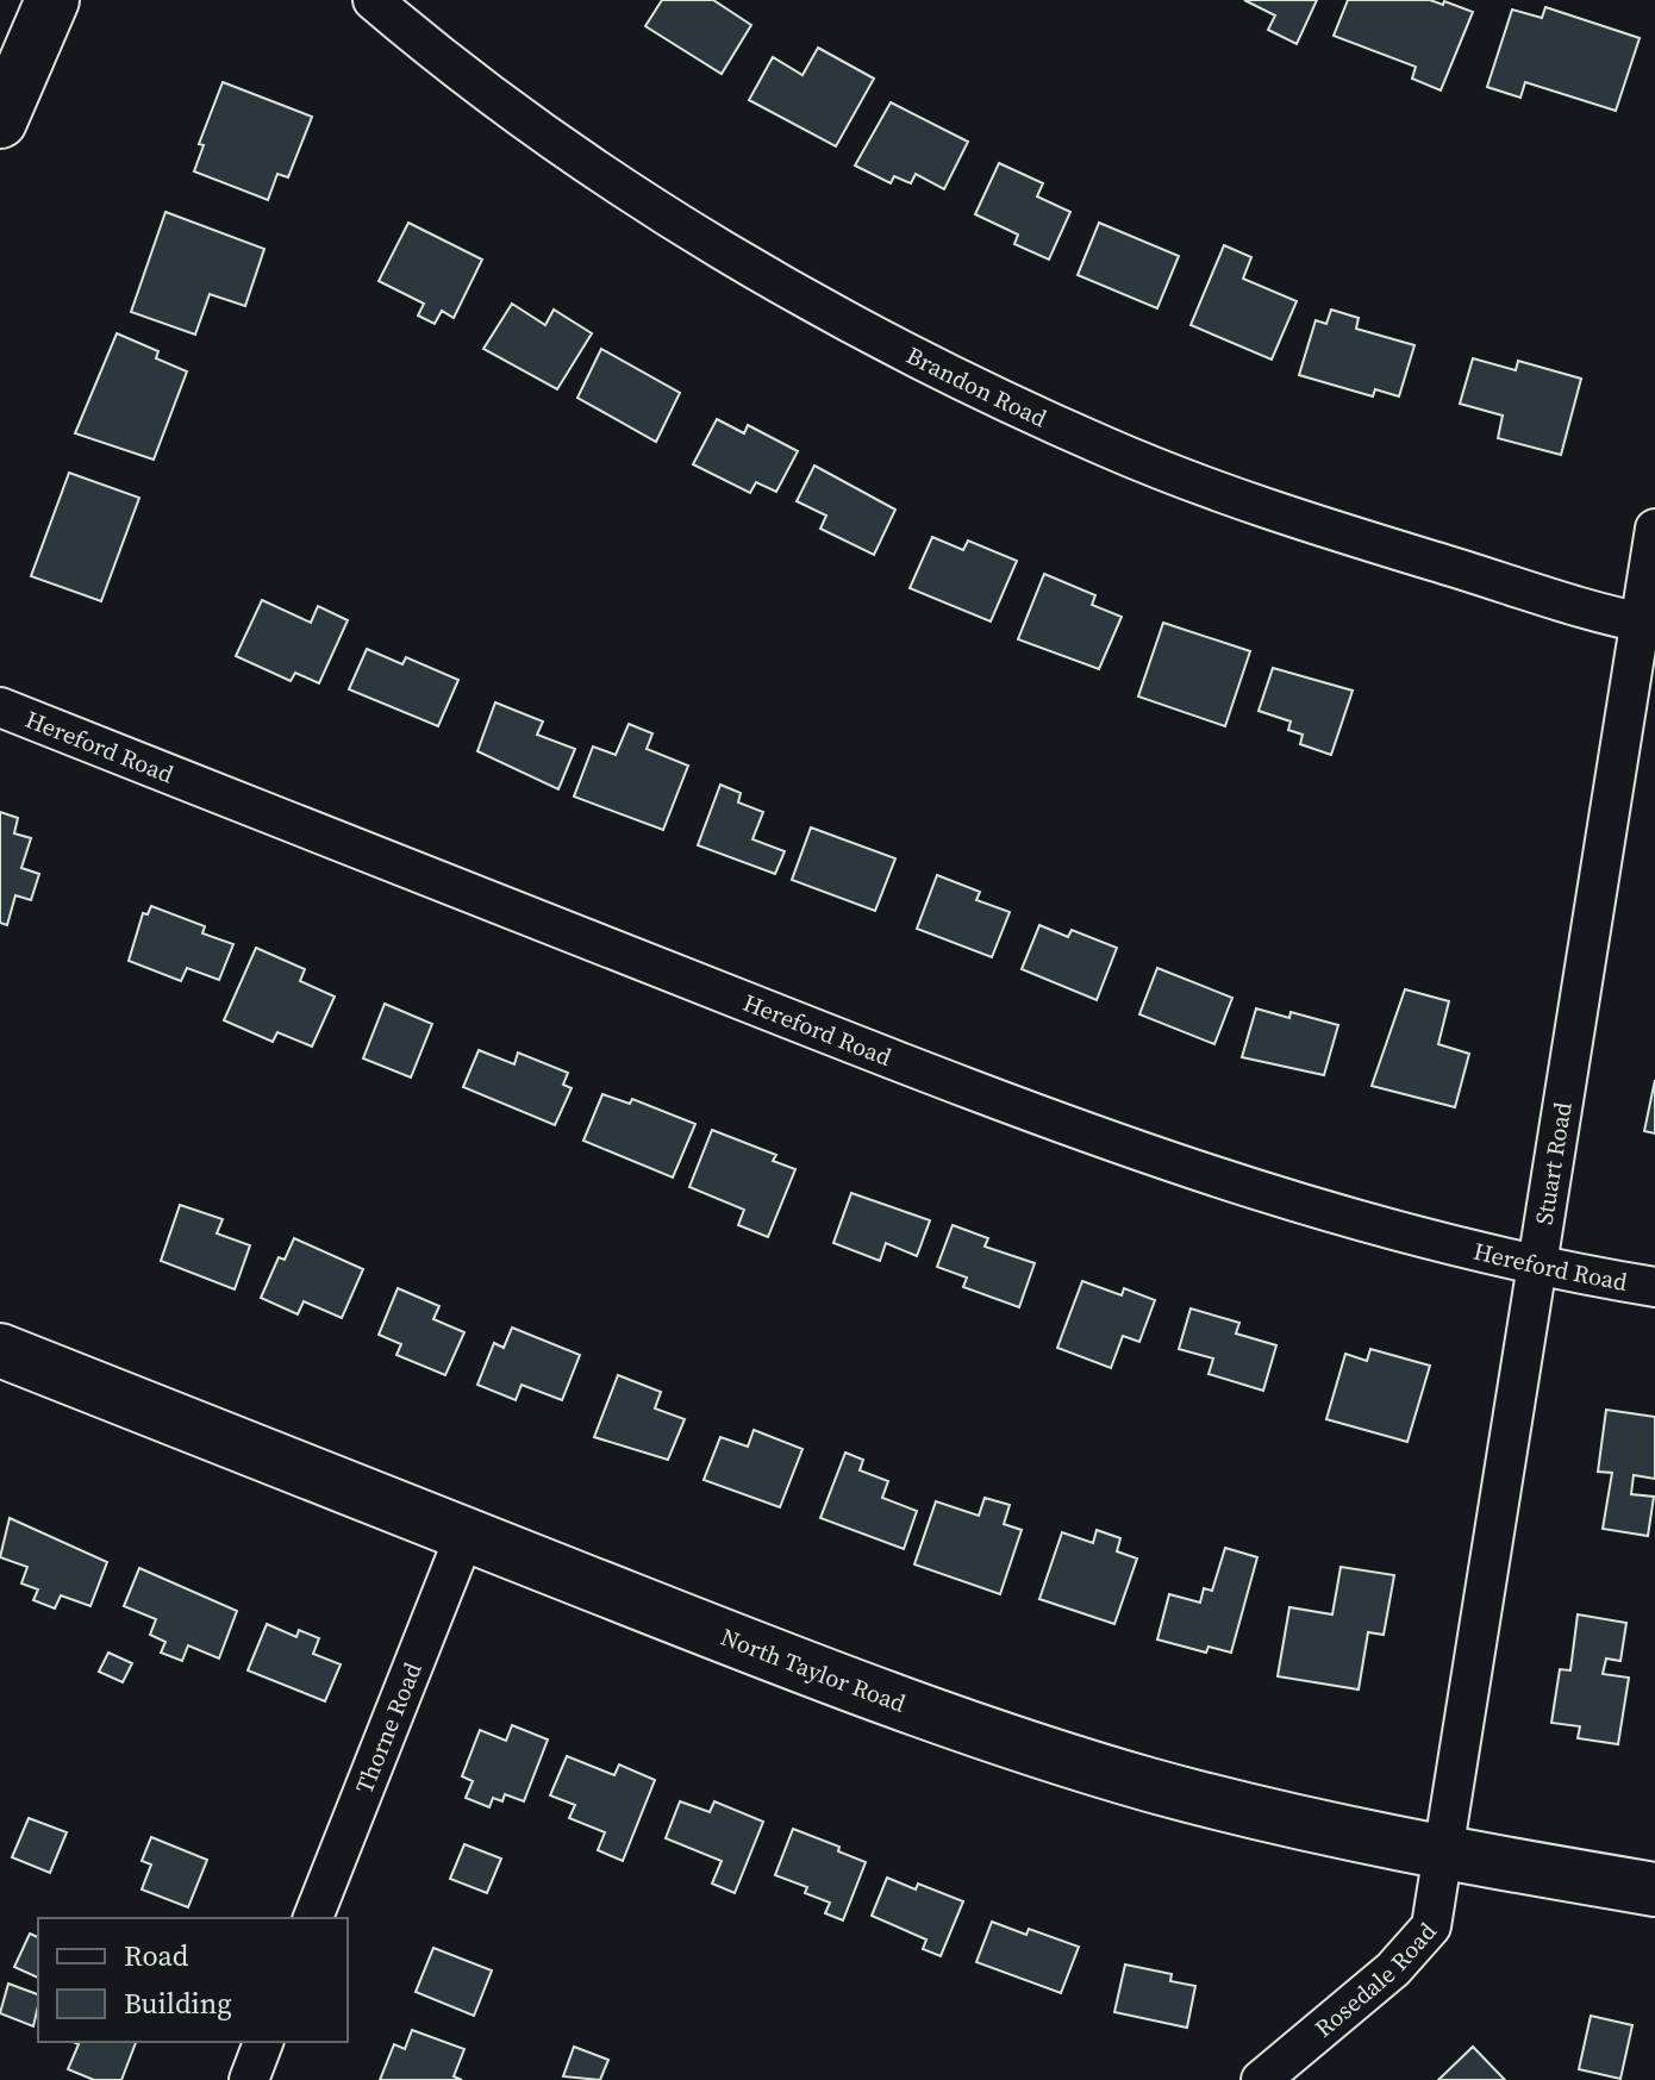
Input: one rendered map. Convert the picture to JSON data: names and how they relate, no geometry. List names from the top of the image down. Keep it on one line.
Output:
{"streets":{"street":["Brandon Road","Hereford Road","Stuart Road","North Taylor Road","Thorne Road","Rosedale Road"]},"crossings":[["Brandon Road","Stuart Road"],["Hereford Road","Stuart Road"],["Stuart Road","North Taylor Road"],["Stuart Road","Rosedale Road"],["North Taylor Road","Thorne Road"],["North Taylor Road","Rosedale Road"]],"legend":["Road","Building"]}
